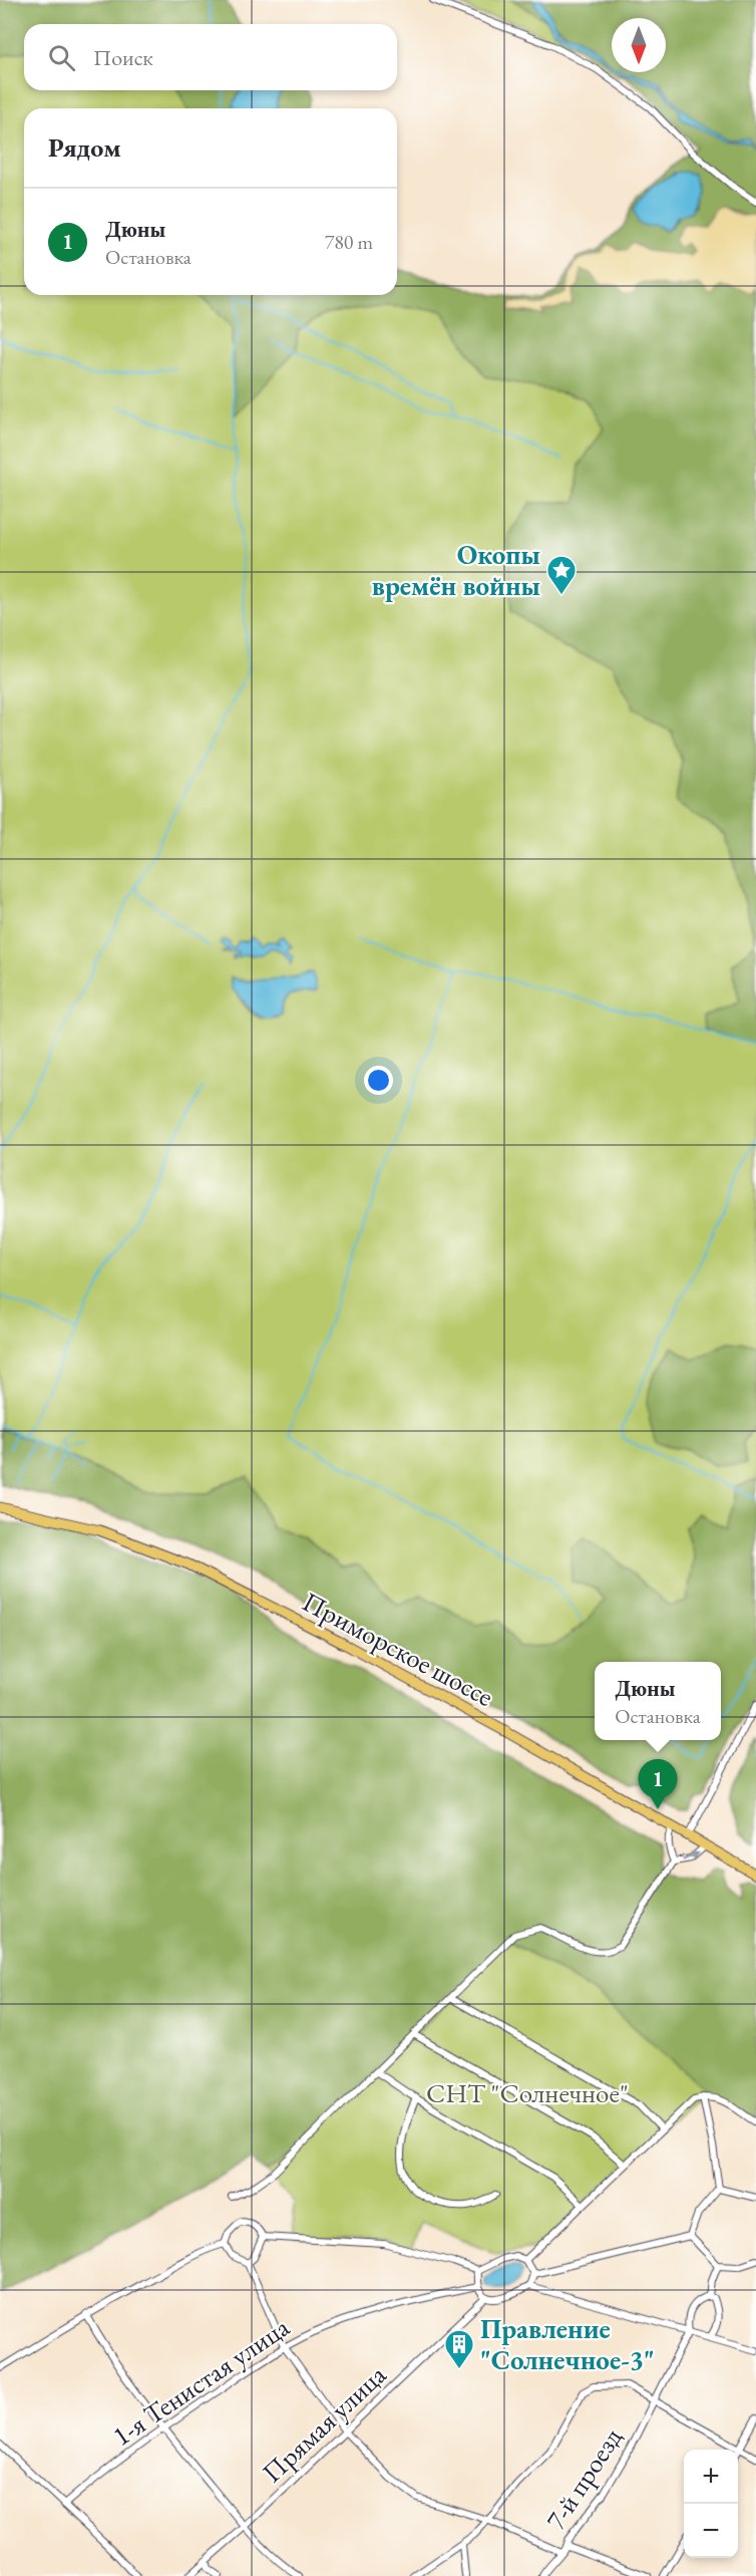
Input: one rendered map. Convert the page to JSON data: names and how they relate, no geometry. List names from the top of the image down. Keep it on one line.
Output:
{"streets":{"main road":["Приморское шоссе"],"street":["1-я Тенистая улица","Прямая улица","7-й проезд"]},"crossings":[["1-я Тенистая улица","Прямая улица"]],"parks":["СНТ \"Солнечное\""],"places":{"place":["Окопы времён войны"],"building":["Правление \"Солнечное-3\""]},"north":"bottom","page":{"search":"Поиск","heading":"Рядом","list":[{"mark":"1","name":"Дюны","note":"Остановка","value":"780 m"}],"popup":["Дюны","Остановка"],"pins":"1","map_buttons":["+","−"]}}
